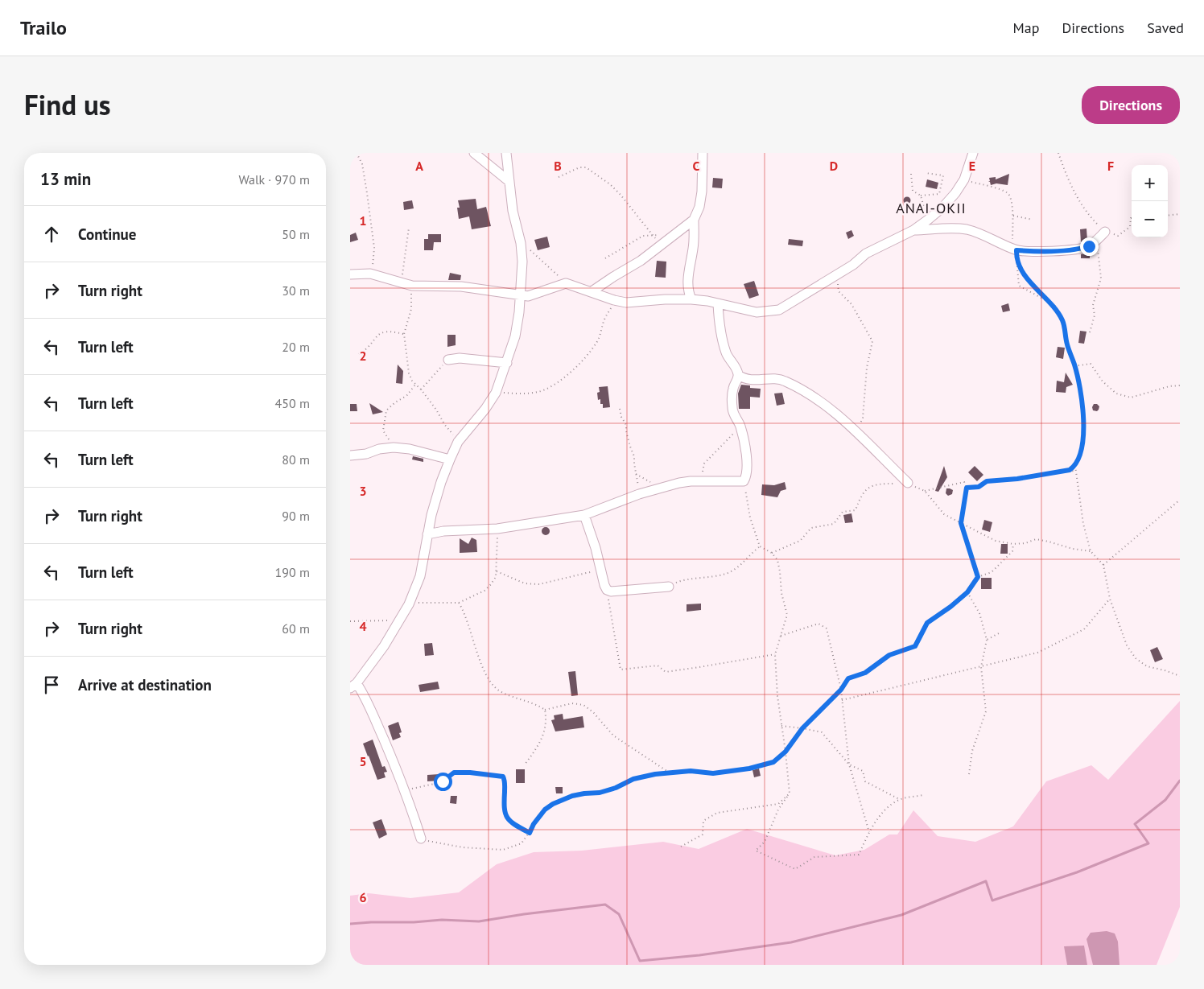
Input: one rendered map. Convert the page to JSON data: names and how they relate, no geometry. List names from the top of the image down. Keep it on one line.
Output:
{"districts":["ANAI-OKII"],"page":{"header":"Trailo","nav":["Map","Directions","Saved"],"title":"Find us","buttons":"Directions","heading":["13 min","Walk · 970 m"],"map_buttons":["+","−"],"list":[["Continue","50 m"],["Turn right","30 m"],["Turn left","20 m"],["Turn left","450 m"],["Turn left","80 m"],["Turn right","90 m"],["Turn left","190 m"],["Turn right","60 m"],"Arrive at destination"]},"grid":{"columns":["A","B","C","D","E","F"],"rows":["1","2","3","4","5","6"]}}
